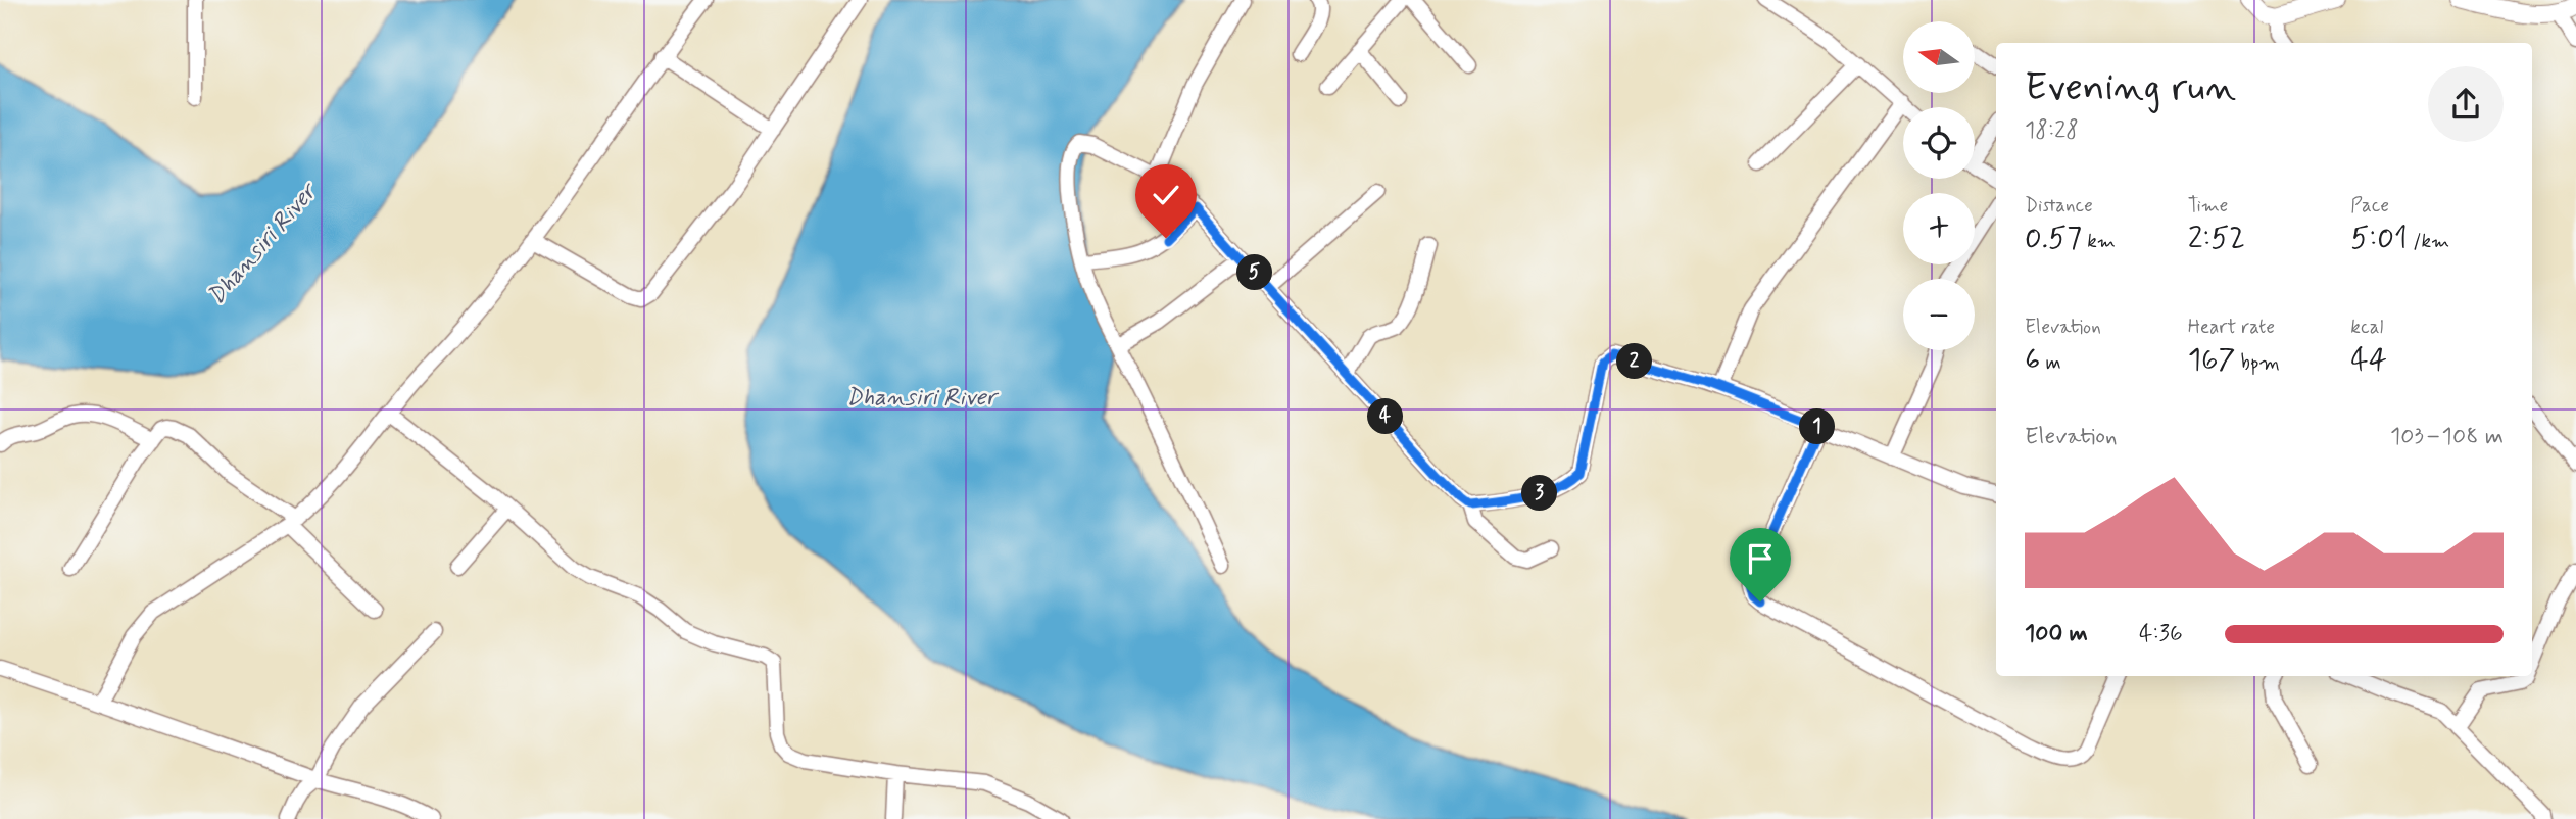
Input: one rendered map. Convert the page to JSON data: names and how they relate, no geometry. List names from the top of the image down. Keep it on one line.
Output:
{"water":["Dhansiri River"],"north":"left","page":{"map_buttons":["+","−"],"heading":["Evening run","18:28"],"stats":[["Distance","0.57 km"],["Time","2:52"],["Pace","5:01 /km"],["Elevation","6 m"],["Heart rate","167 bpm"],["kcal","44"]],"pins":["5","2","4","1","3"],"chart":["Elevation","103–108 m"],"list":[{"name":"100 m","note":"4:36"}]}}
